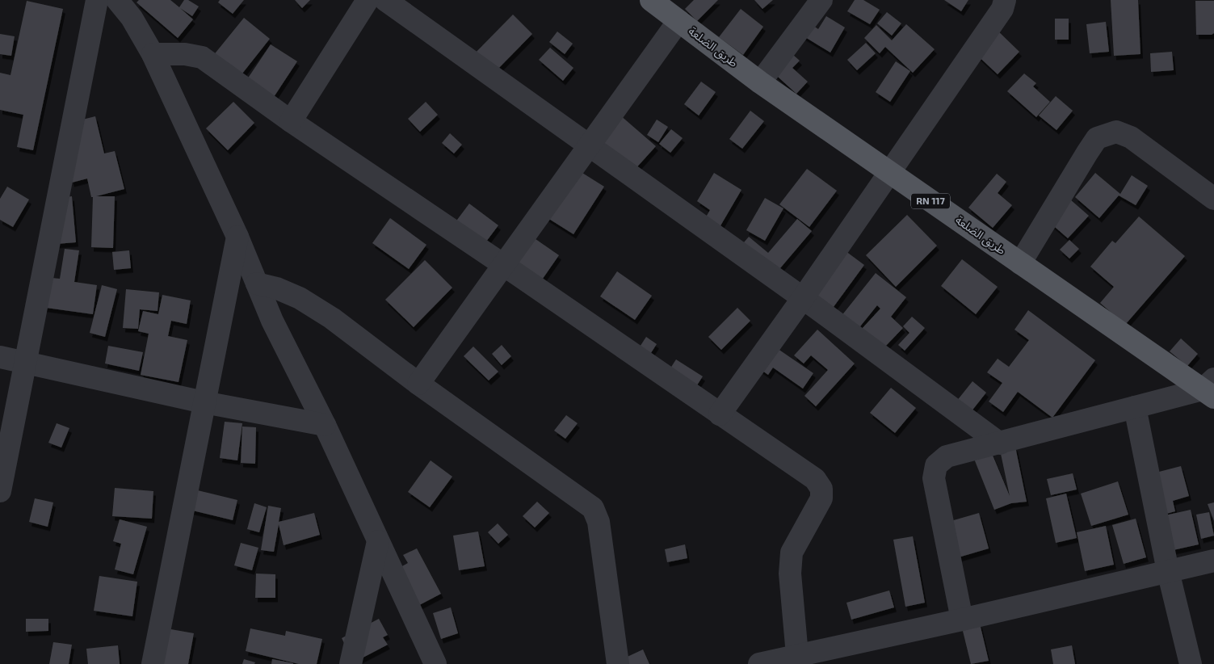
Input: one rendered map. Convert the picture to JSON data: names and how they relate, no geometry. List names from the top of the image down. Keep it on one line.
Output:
{"streets":{"main road":["طريق الضلعة","RN 117"]}}
